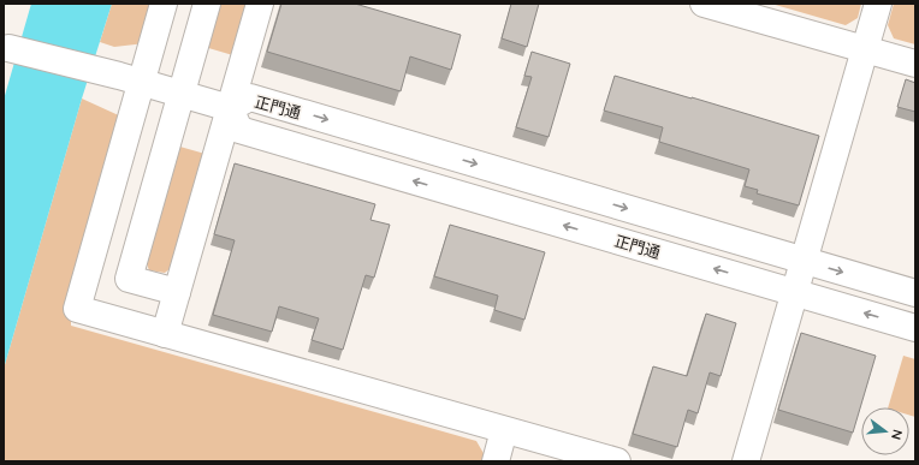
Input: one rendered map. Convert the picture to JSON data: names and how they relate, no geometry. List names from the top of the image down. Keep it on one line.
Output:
{"streets":{"street":["正門通"]},"north":"right"}
